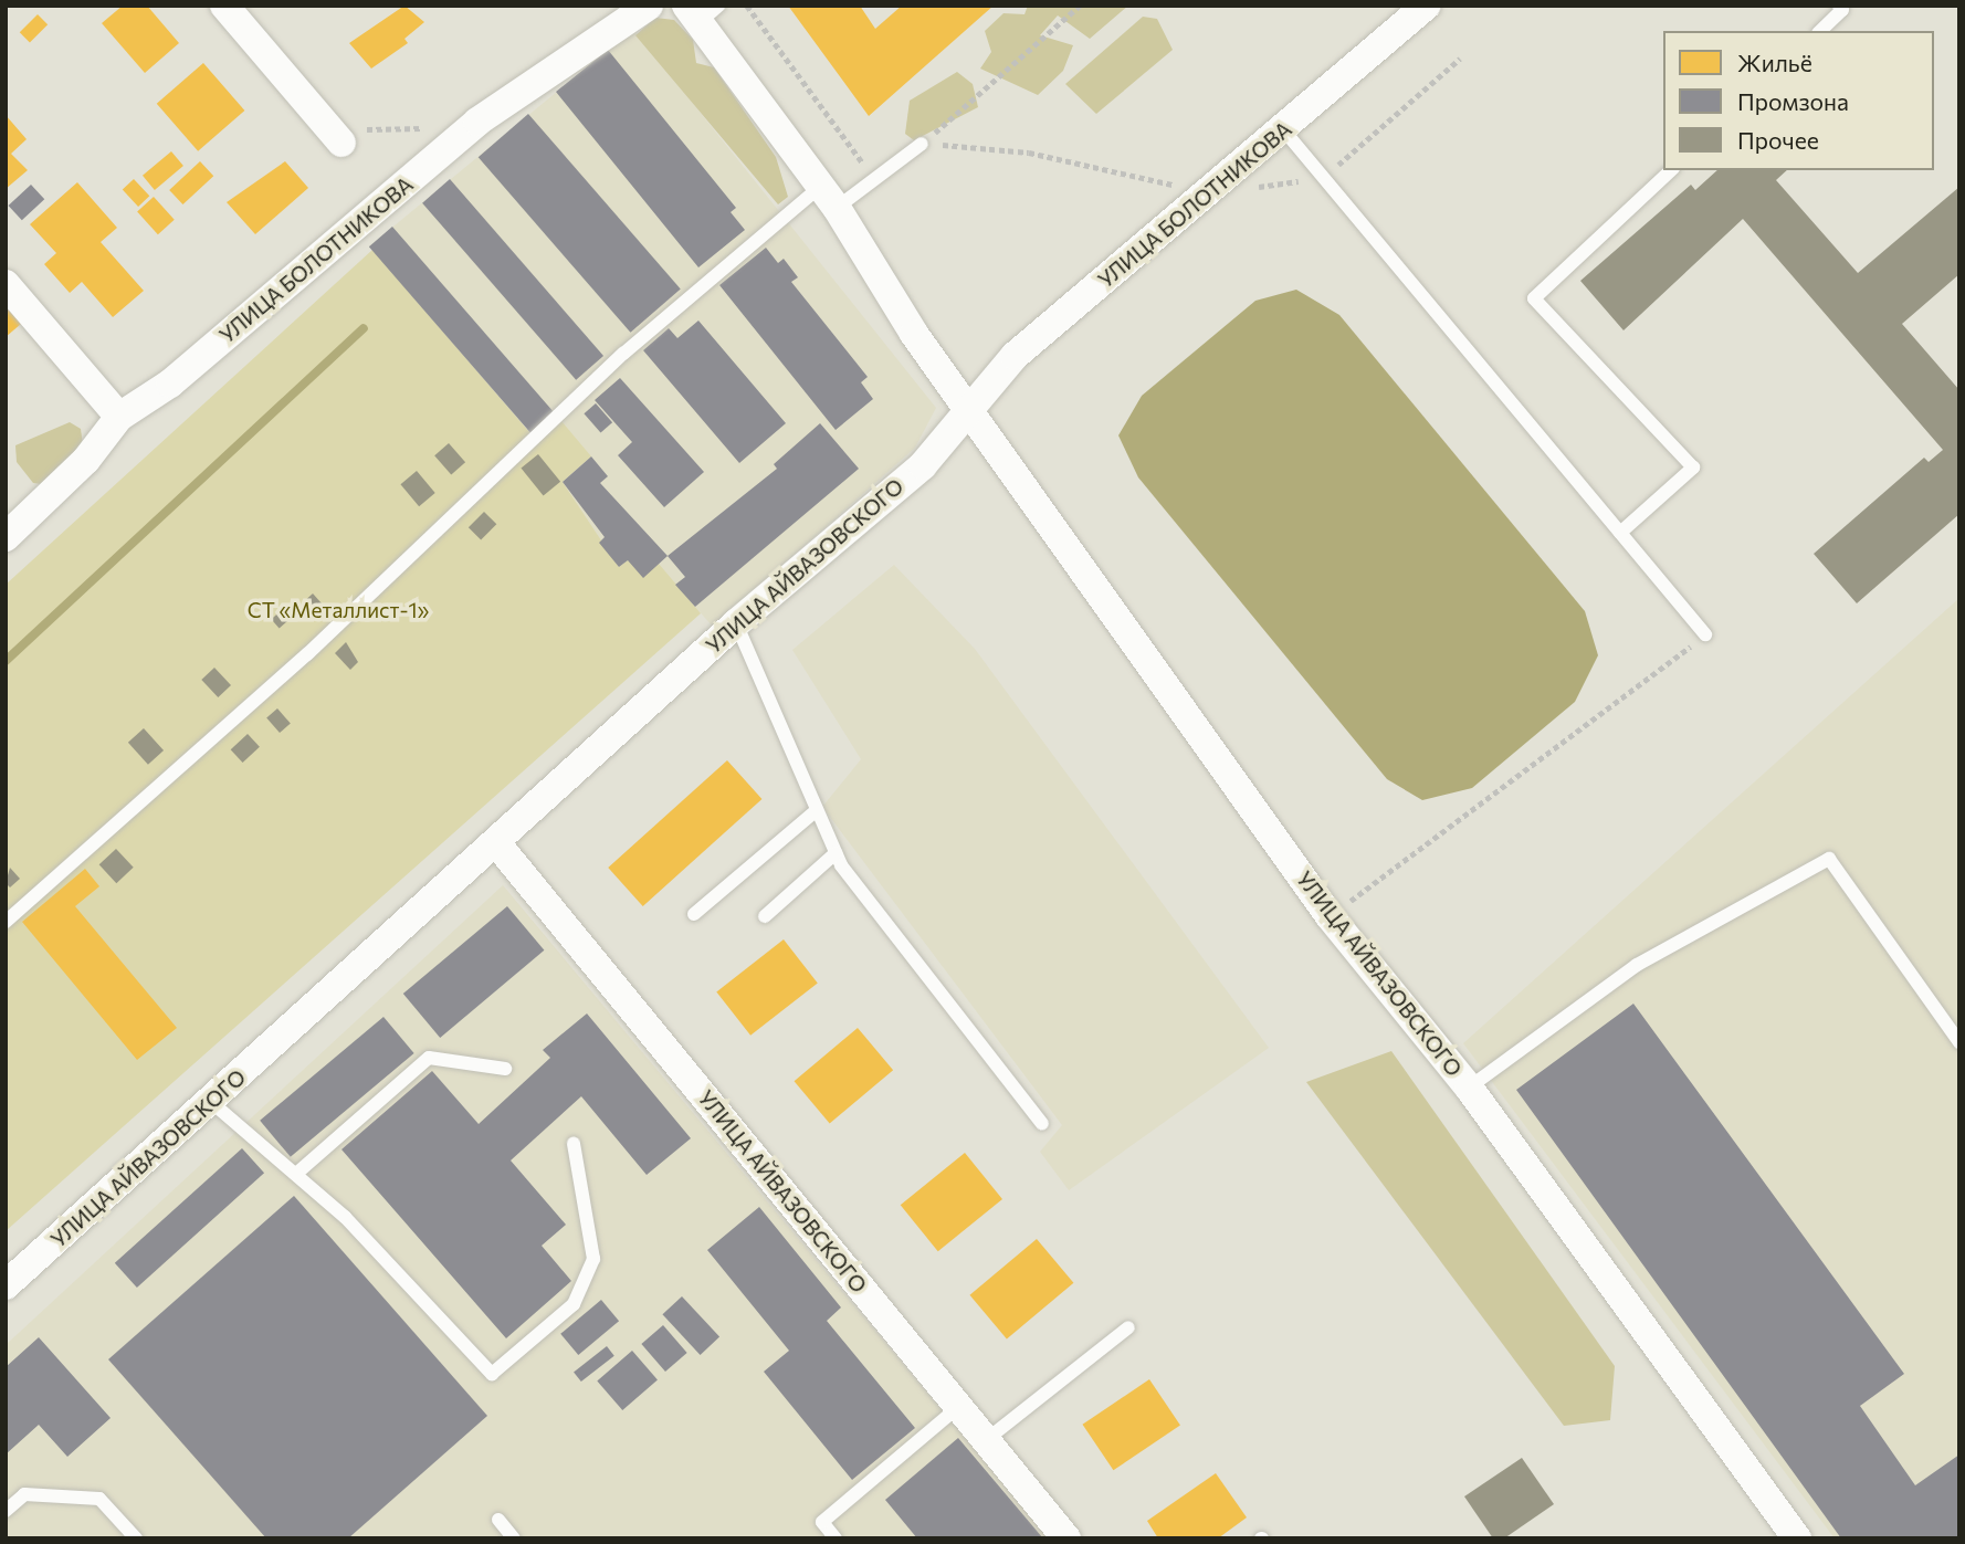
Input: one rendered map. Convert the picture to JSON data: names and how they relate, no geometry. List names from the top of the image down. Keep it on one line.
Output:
{"streets":{"street":["УЛИЦА БОЛОТНИКОВА","УЛИЦА АЙВАЗОВСКОГО"]},"crossings":[["УЛИЦА БОЛОТНИКОВА","УЛИЦА АЙВАЗОВСКОГО"]],"parks":["СТ «Металлист-1»"],"legend":["Жильё","Промзона","Прочее"]}
